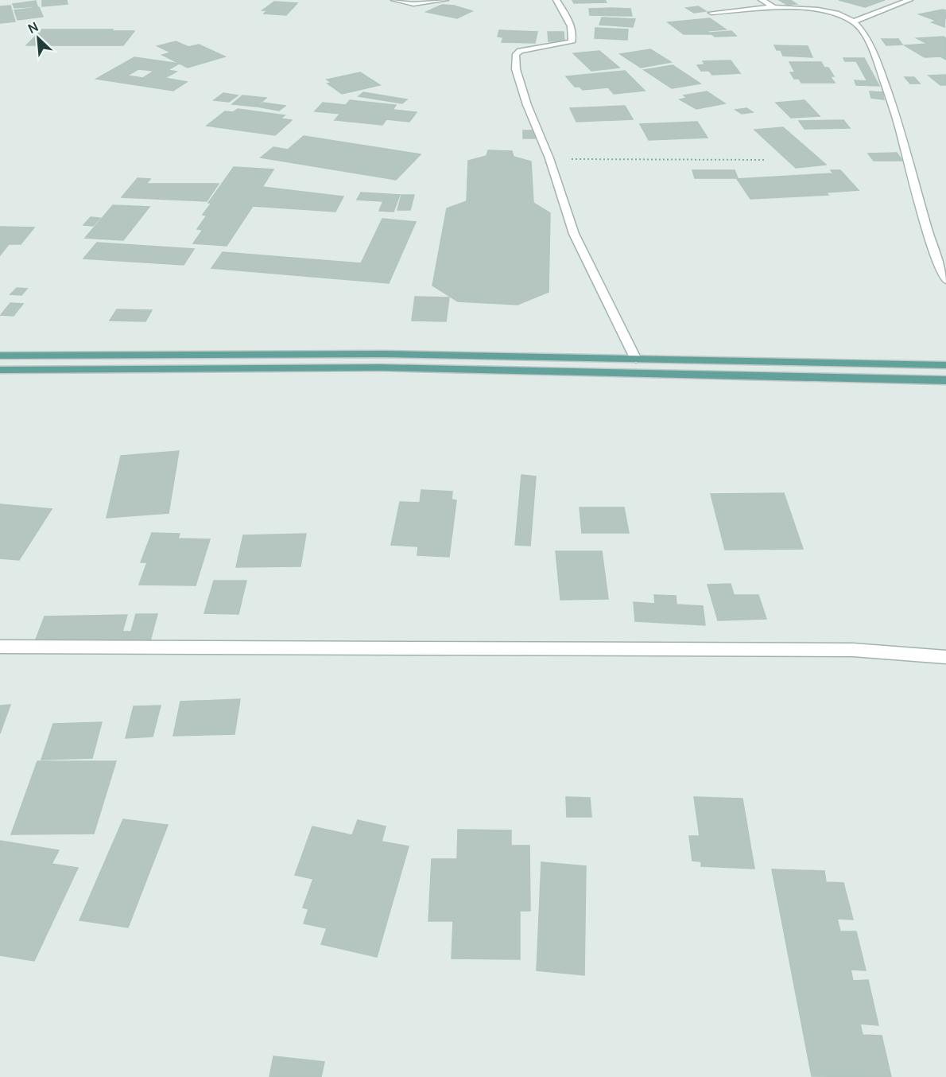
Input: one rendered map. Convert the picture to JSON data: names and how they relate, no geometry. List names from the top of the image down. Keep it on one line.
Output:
{"north":"top left"}
